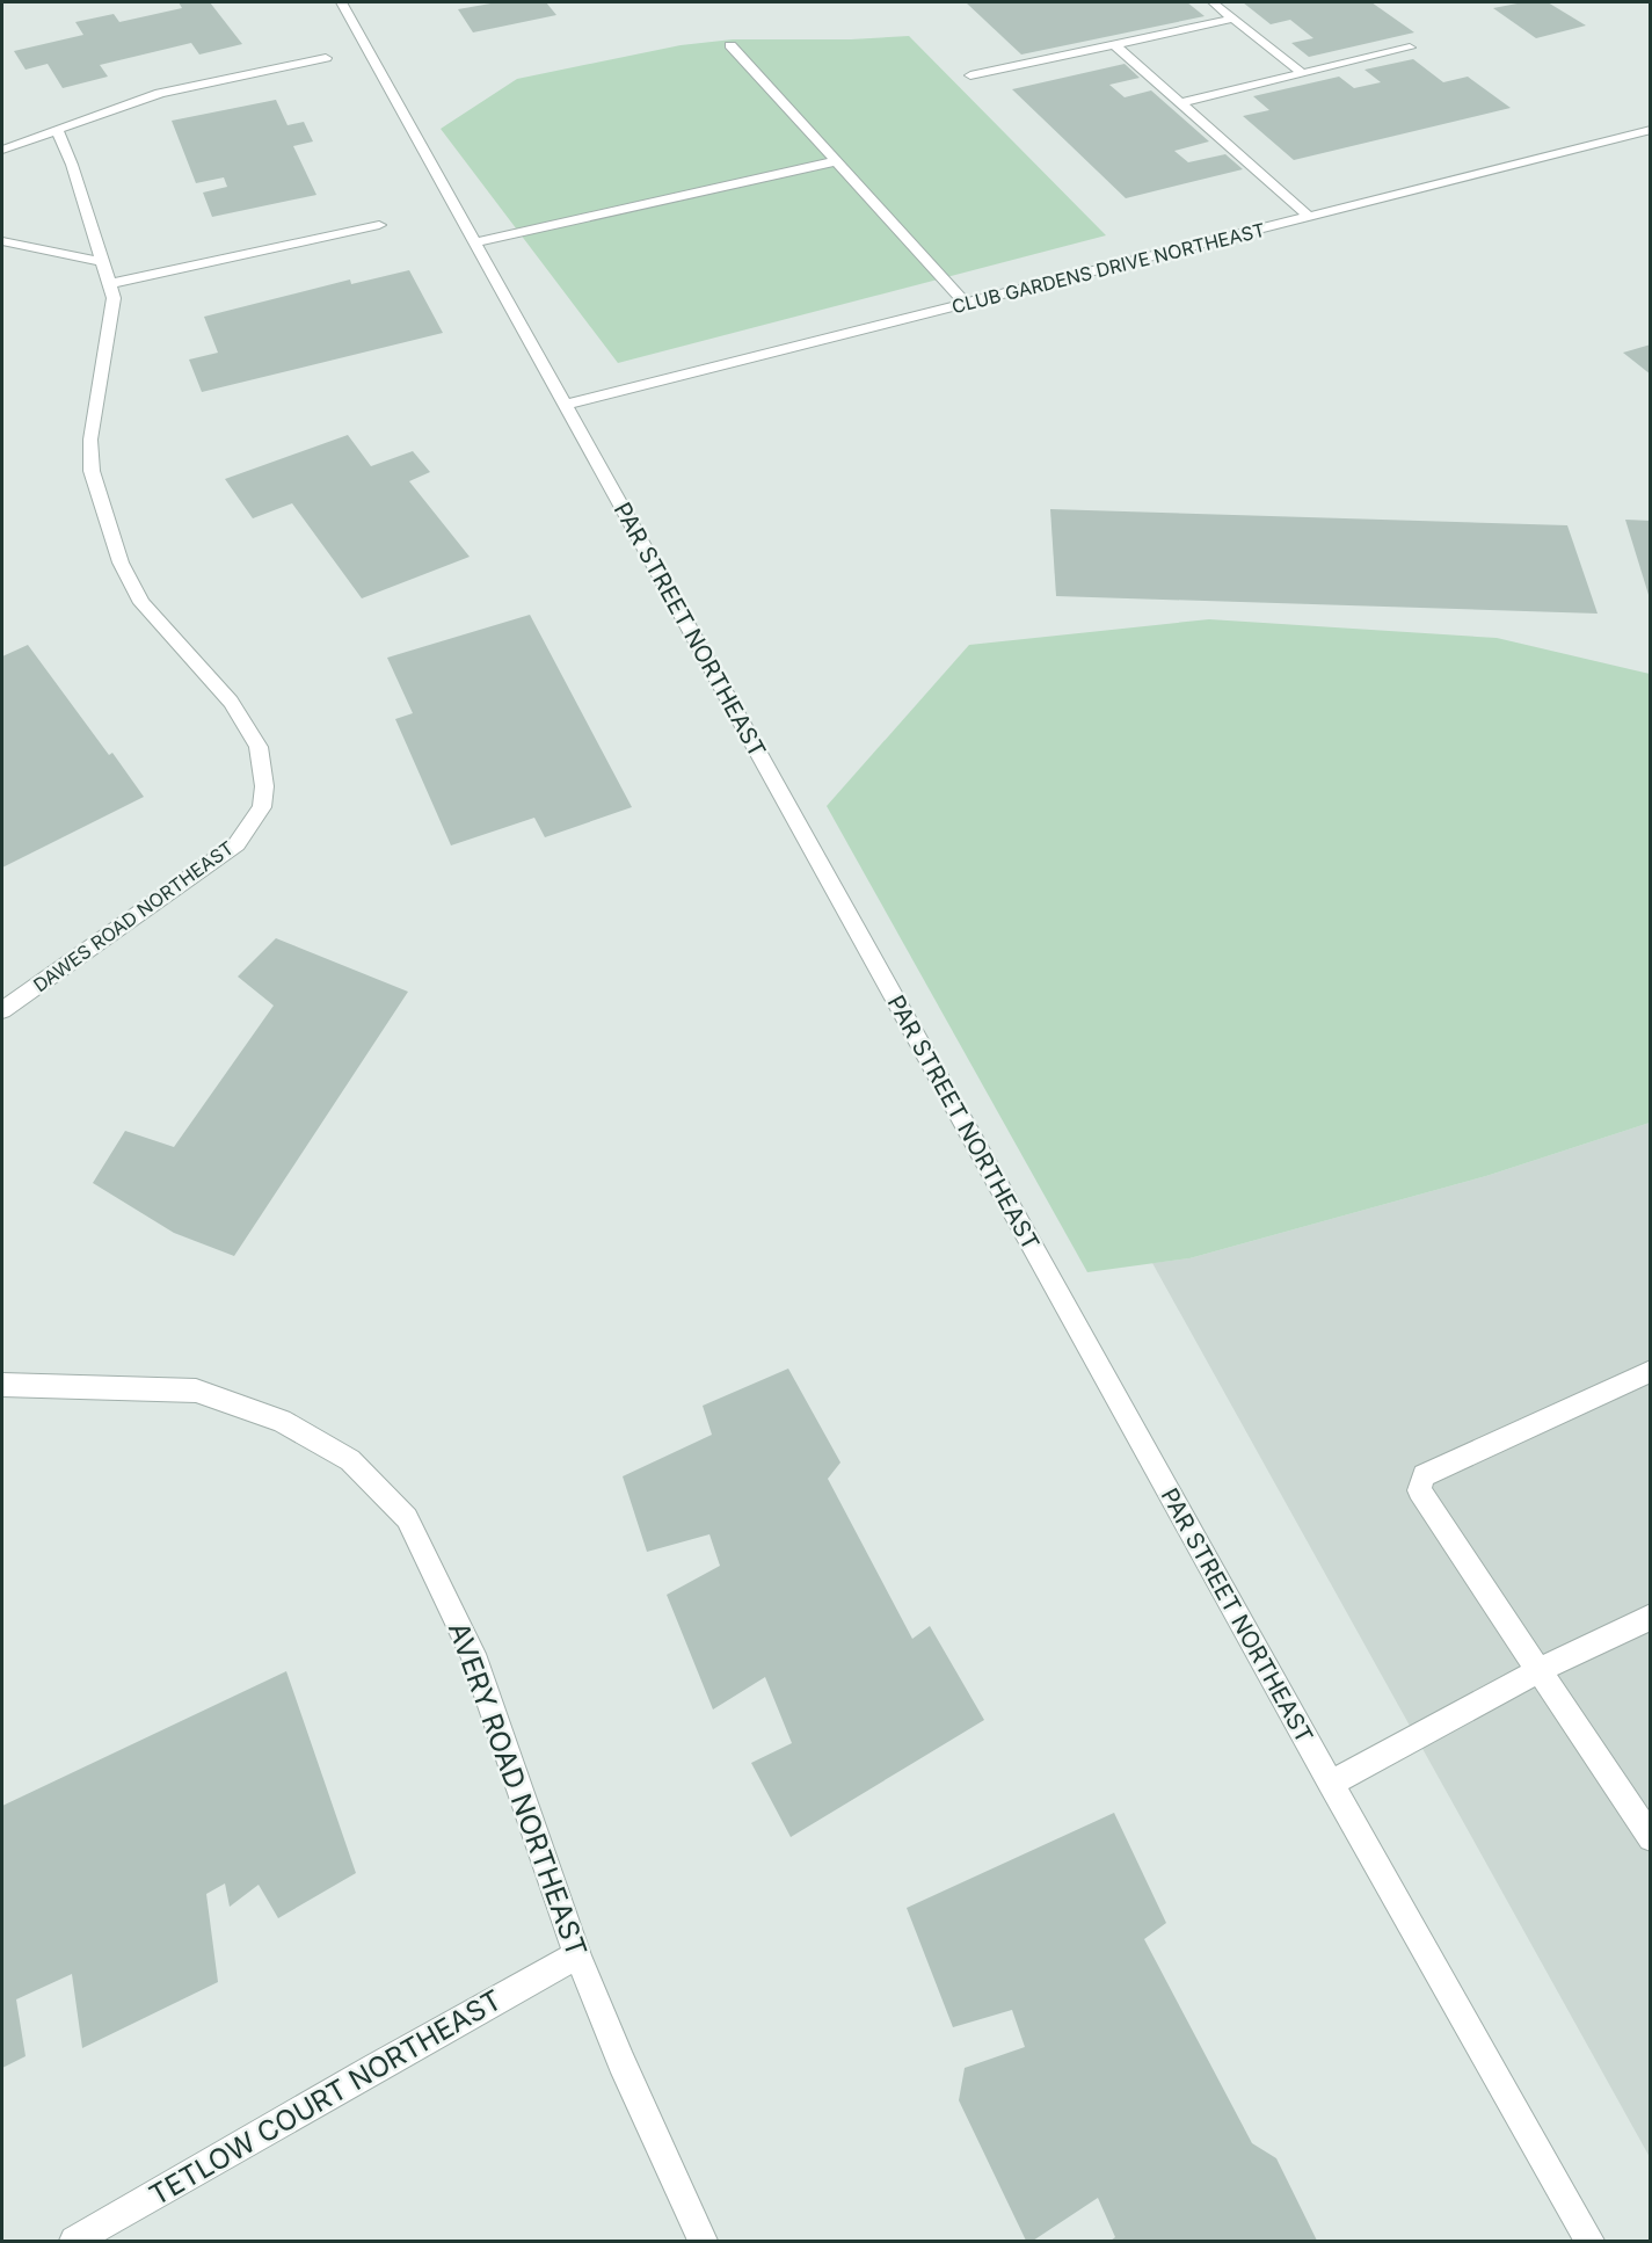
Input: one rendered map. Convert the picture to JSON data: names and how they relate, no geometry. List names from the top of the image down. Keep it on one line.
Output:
{"streets":{"street":["CLUB GARDENS DRIVE NORTHEAST","PAR STREET NORTHEAST","DAWES ROAD NORTHEAST","AVERY ROAD NORTHEAST","TETLOW COURT NORTHEAST"]},"crossings":[["CLUB GARDENS DRIVE NORTHEAST","PAR STREET NORTHEAST"],["AVERY ROAD NORTHEAST","TETLOW COURT NORTHEAST"]]}
